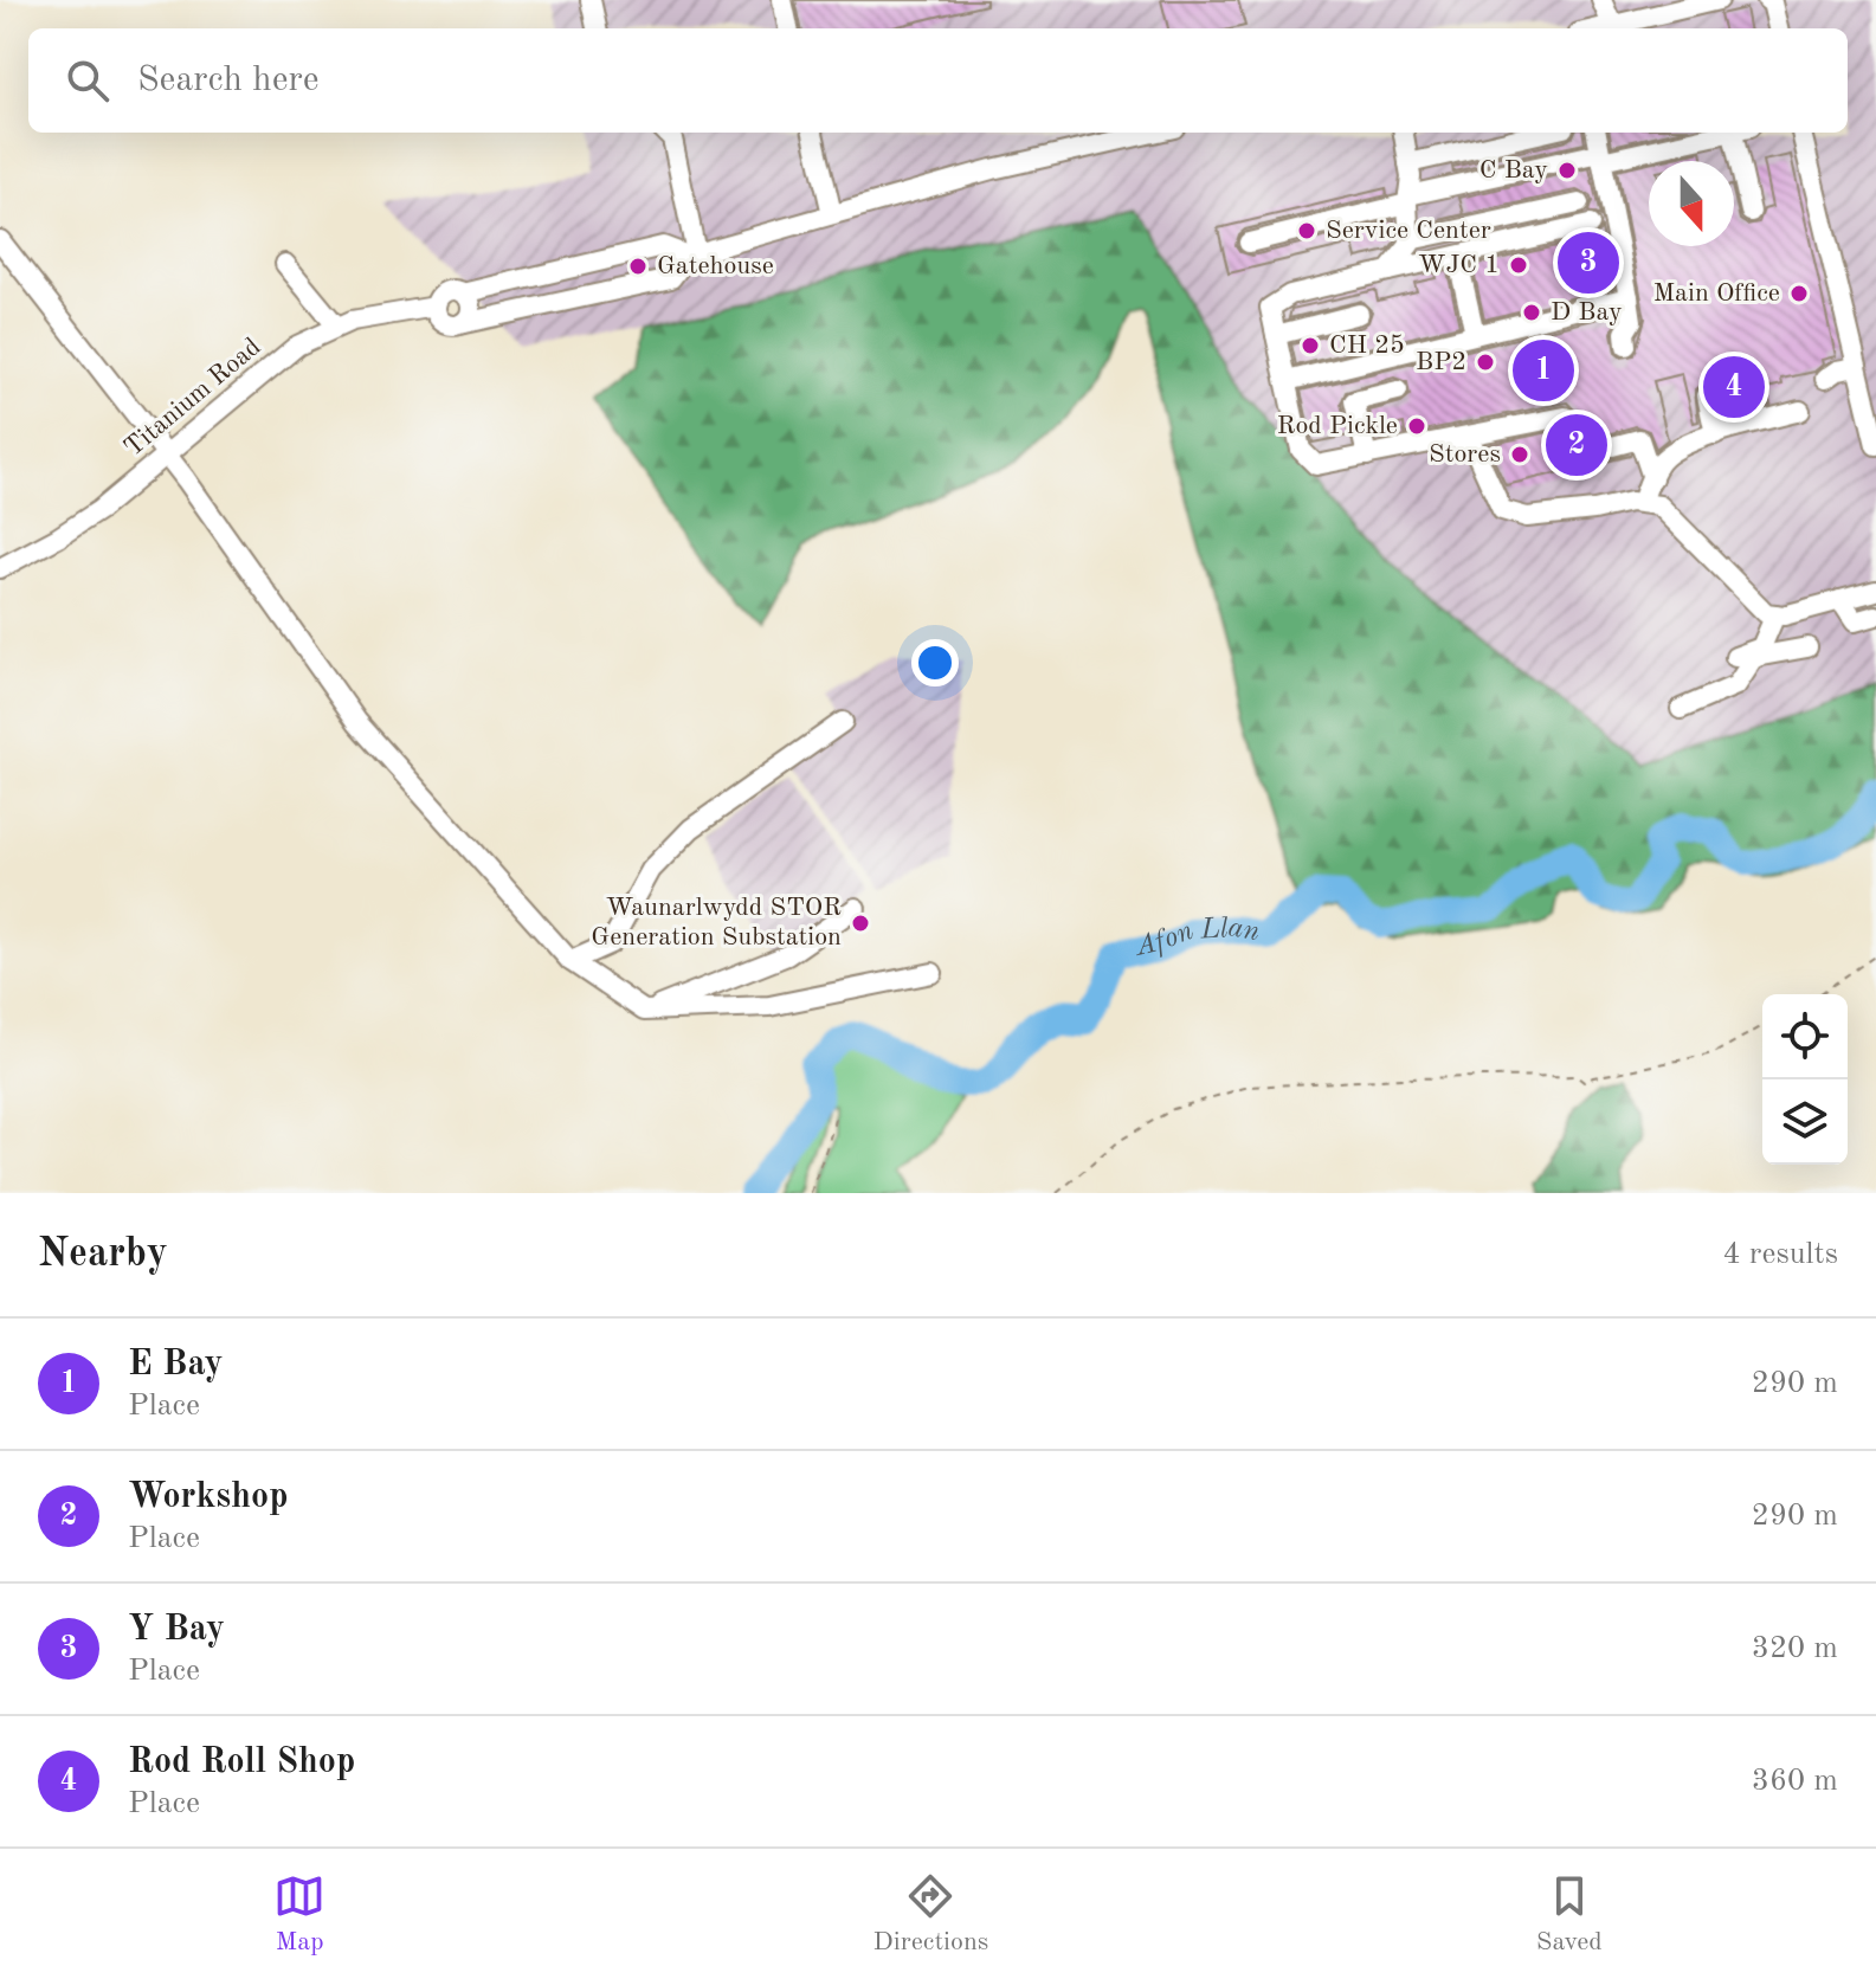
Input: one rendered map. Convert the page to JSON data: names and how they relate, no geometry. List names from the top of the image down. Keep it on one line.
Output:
{"streets":{"street":["Titanium Road"]},"water":["Afon Llan"],"places":["C Bay","Service Center","WJC 1","Gatehouse","Main Office","D Bay","CH 25","BP2","Rod Pickle","Stores","Waunarlwydd STOR Generation Substation"],"north":"bottom","page":{"search":"Search here","pins":["3","1","4","2"],"heading":["Nearby","4 results"],"list":[{"mark":"1","name":"E Bay","note":"Place","value":"290 m"},{"mark":"2","name":"Workshop","note":"Place","value":"290 m"},{"mark":"3","name":"Y Bay","note":"Place","value":"320 m"},{"mark":"4","name":"Rod Roll Shop","note":"Place","value":"360 m"}],"nav":["Map","Directions","Saved"]}}
